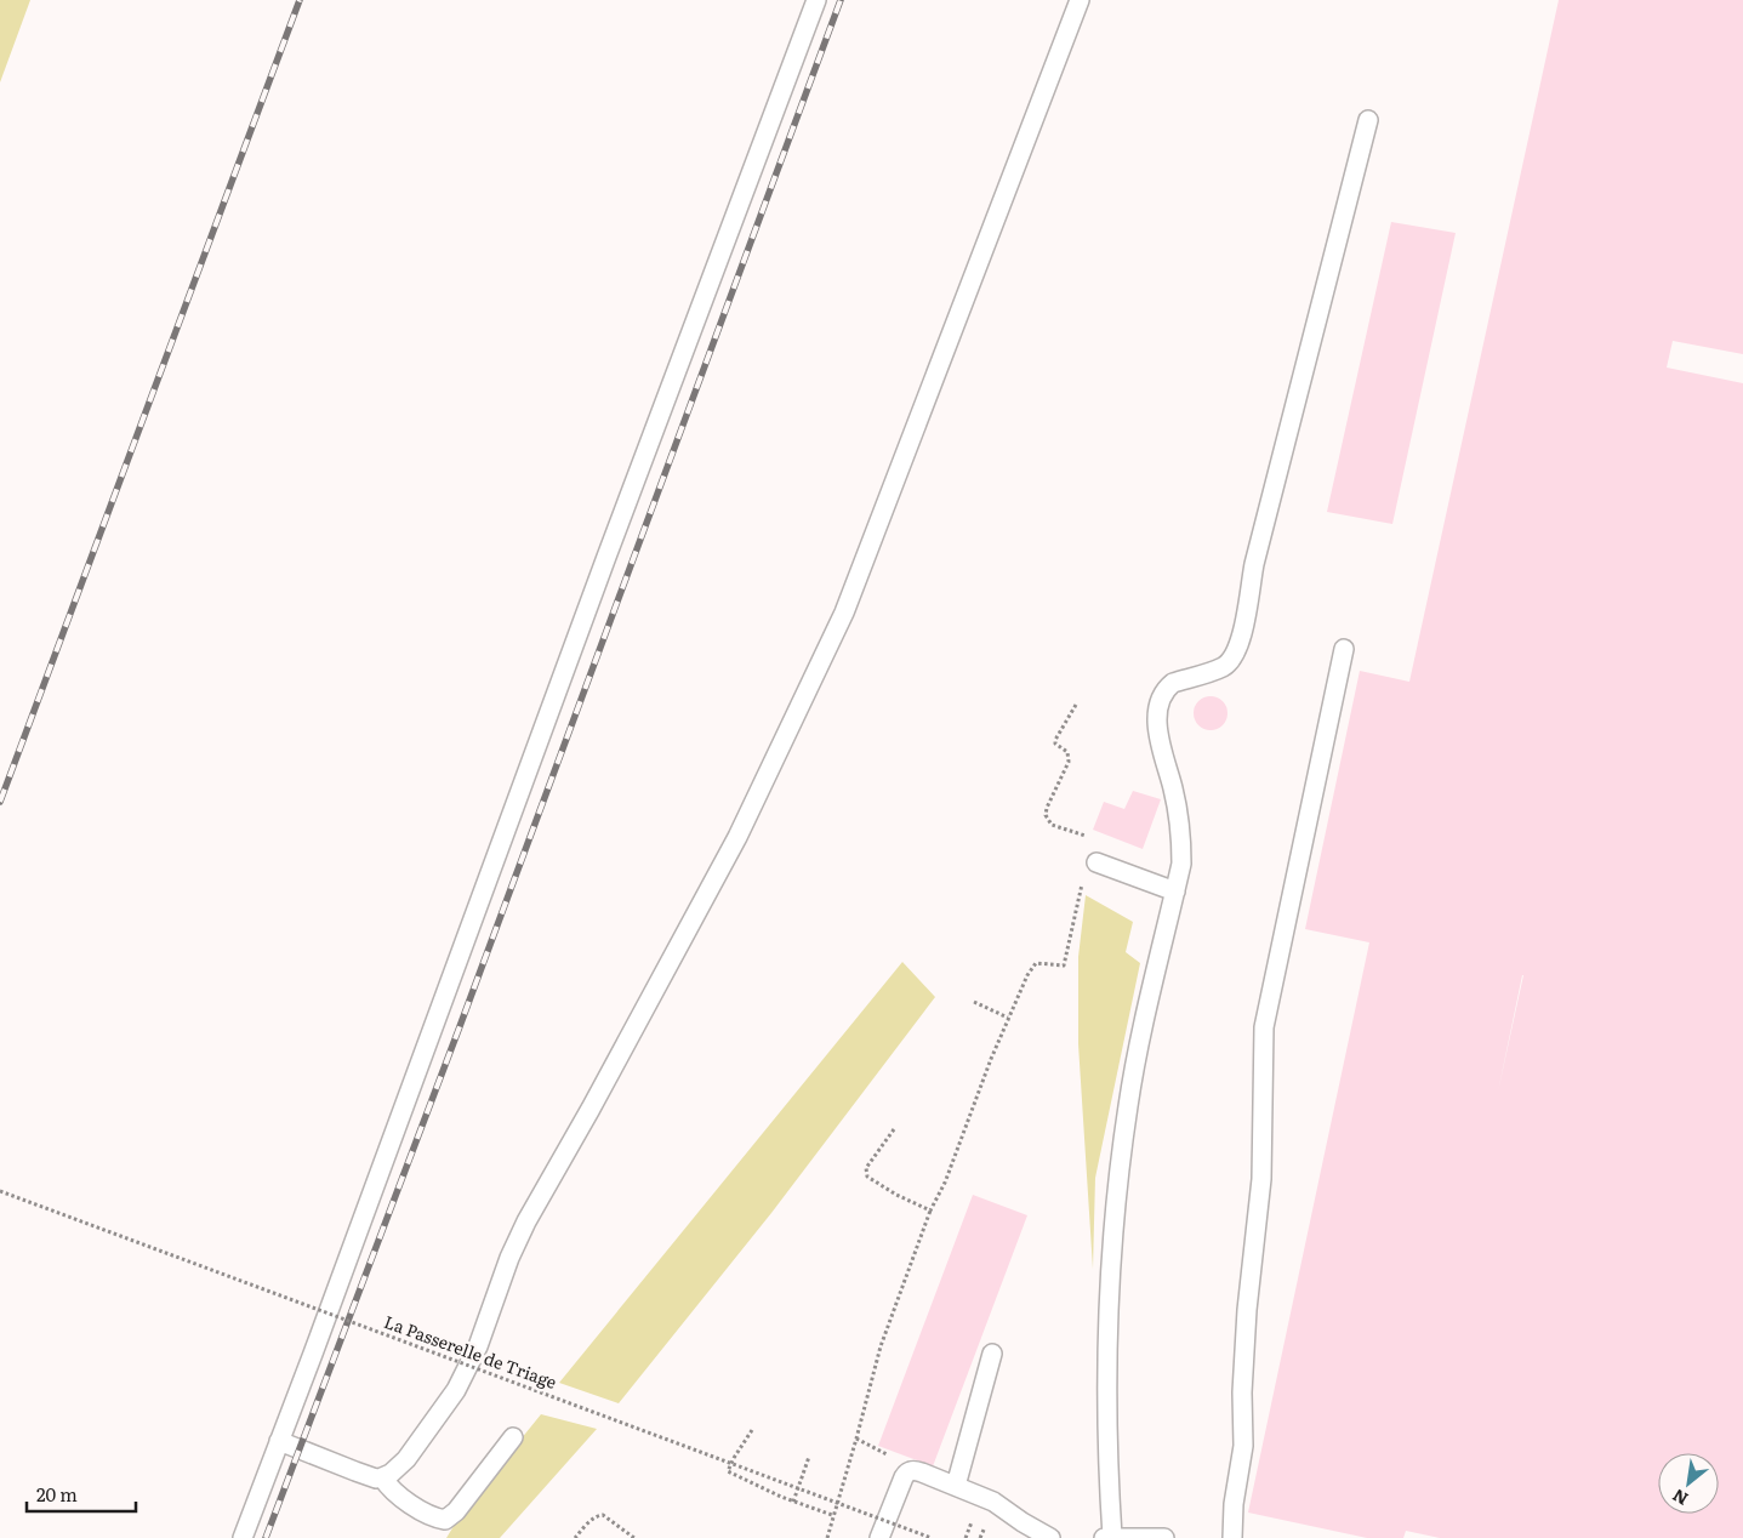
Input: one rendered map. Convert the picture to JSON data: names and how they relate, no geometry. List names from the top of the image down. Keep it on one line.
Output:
{"streets":{"path":["La Passerelle de Triage"]},"scale_bar":"20 m","north":"bottom left"}
